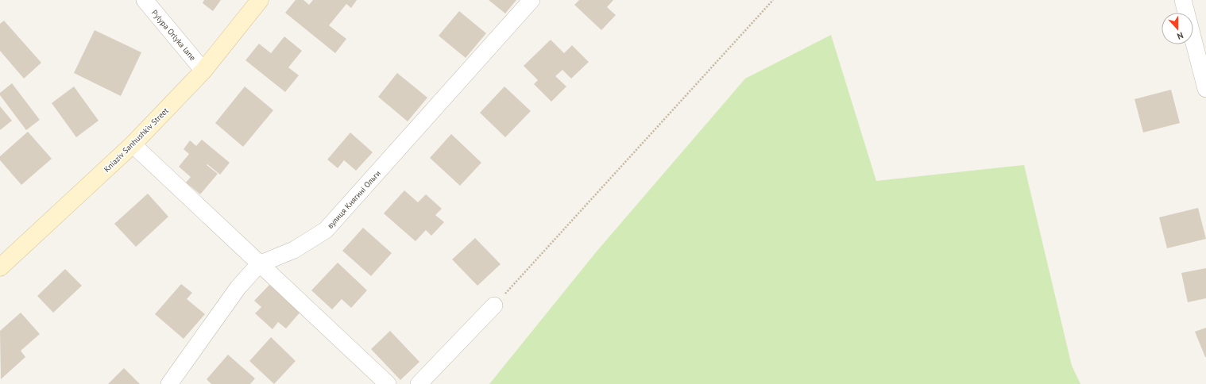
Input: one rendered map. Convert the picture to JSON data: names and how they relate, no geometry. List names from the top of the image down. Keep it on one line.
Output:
{"streets":{"main road":["Kniaziv Sanhushkiv Street"],"street":["Pylypa Orlyka lane","вулиця Княгині Ольги"]},"crossings":[["Pylypa Orlyka lane","Kniaziv Sanhushkiv Street"]],"north":"bottom"}
